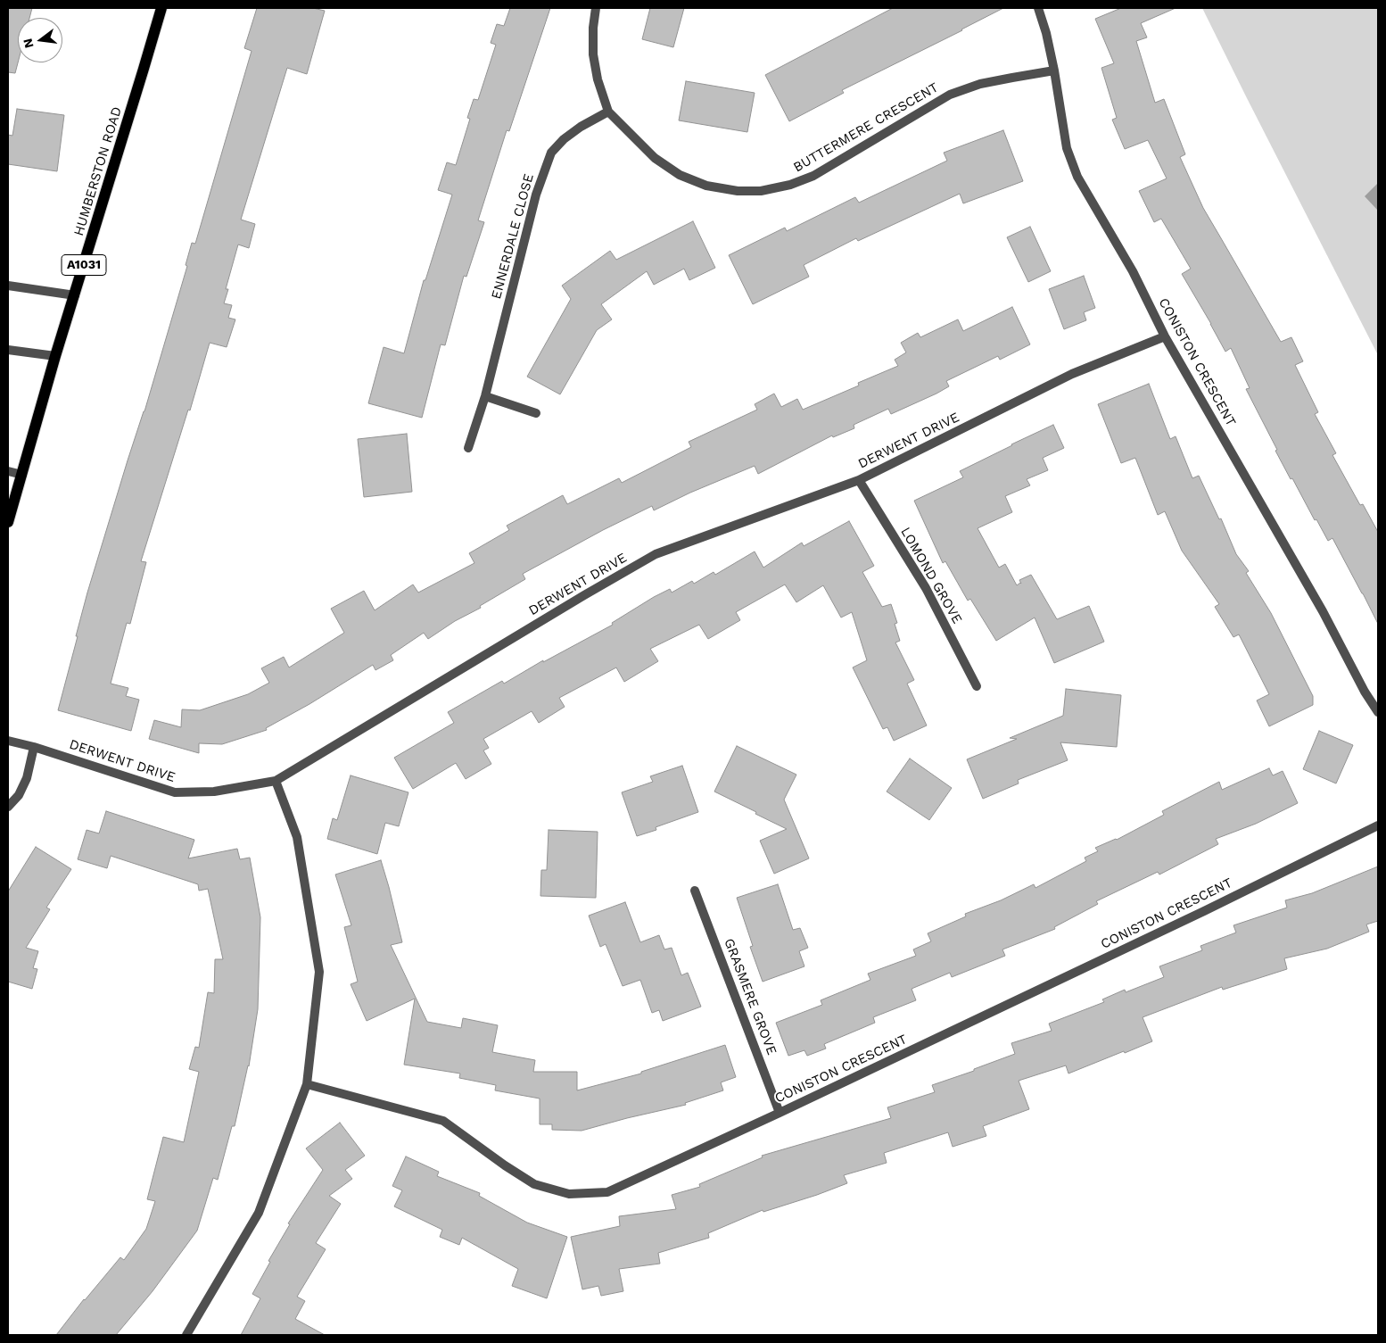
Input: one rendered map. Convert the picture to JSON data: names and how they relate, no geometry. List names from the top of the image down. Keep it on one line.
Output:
{"streets":{"main road":["HUMBERSTON ROAD","A1031"],"street":["BUTTERMERE CRESCENT","ENNERDALE CLOSE","CONISTON CRESCENT","DERWENT DRIVE","LOMOND GROVE","GRASMERE GROVE"]},"crossings":[["BUTTERMERE CRESCENT","ENNERDALE CLOSE"],["BUTTERMERE CRESCENT","CONISTON CRESCENT"],["CONISTON CRESCENT","DERWENT DRIVE"],["CONISTON CRESCENT","GRASMERE GROVE"],["DERWENT DRIVE","LOMOND GROVE"]],"north":"left"}
